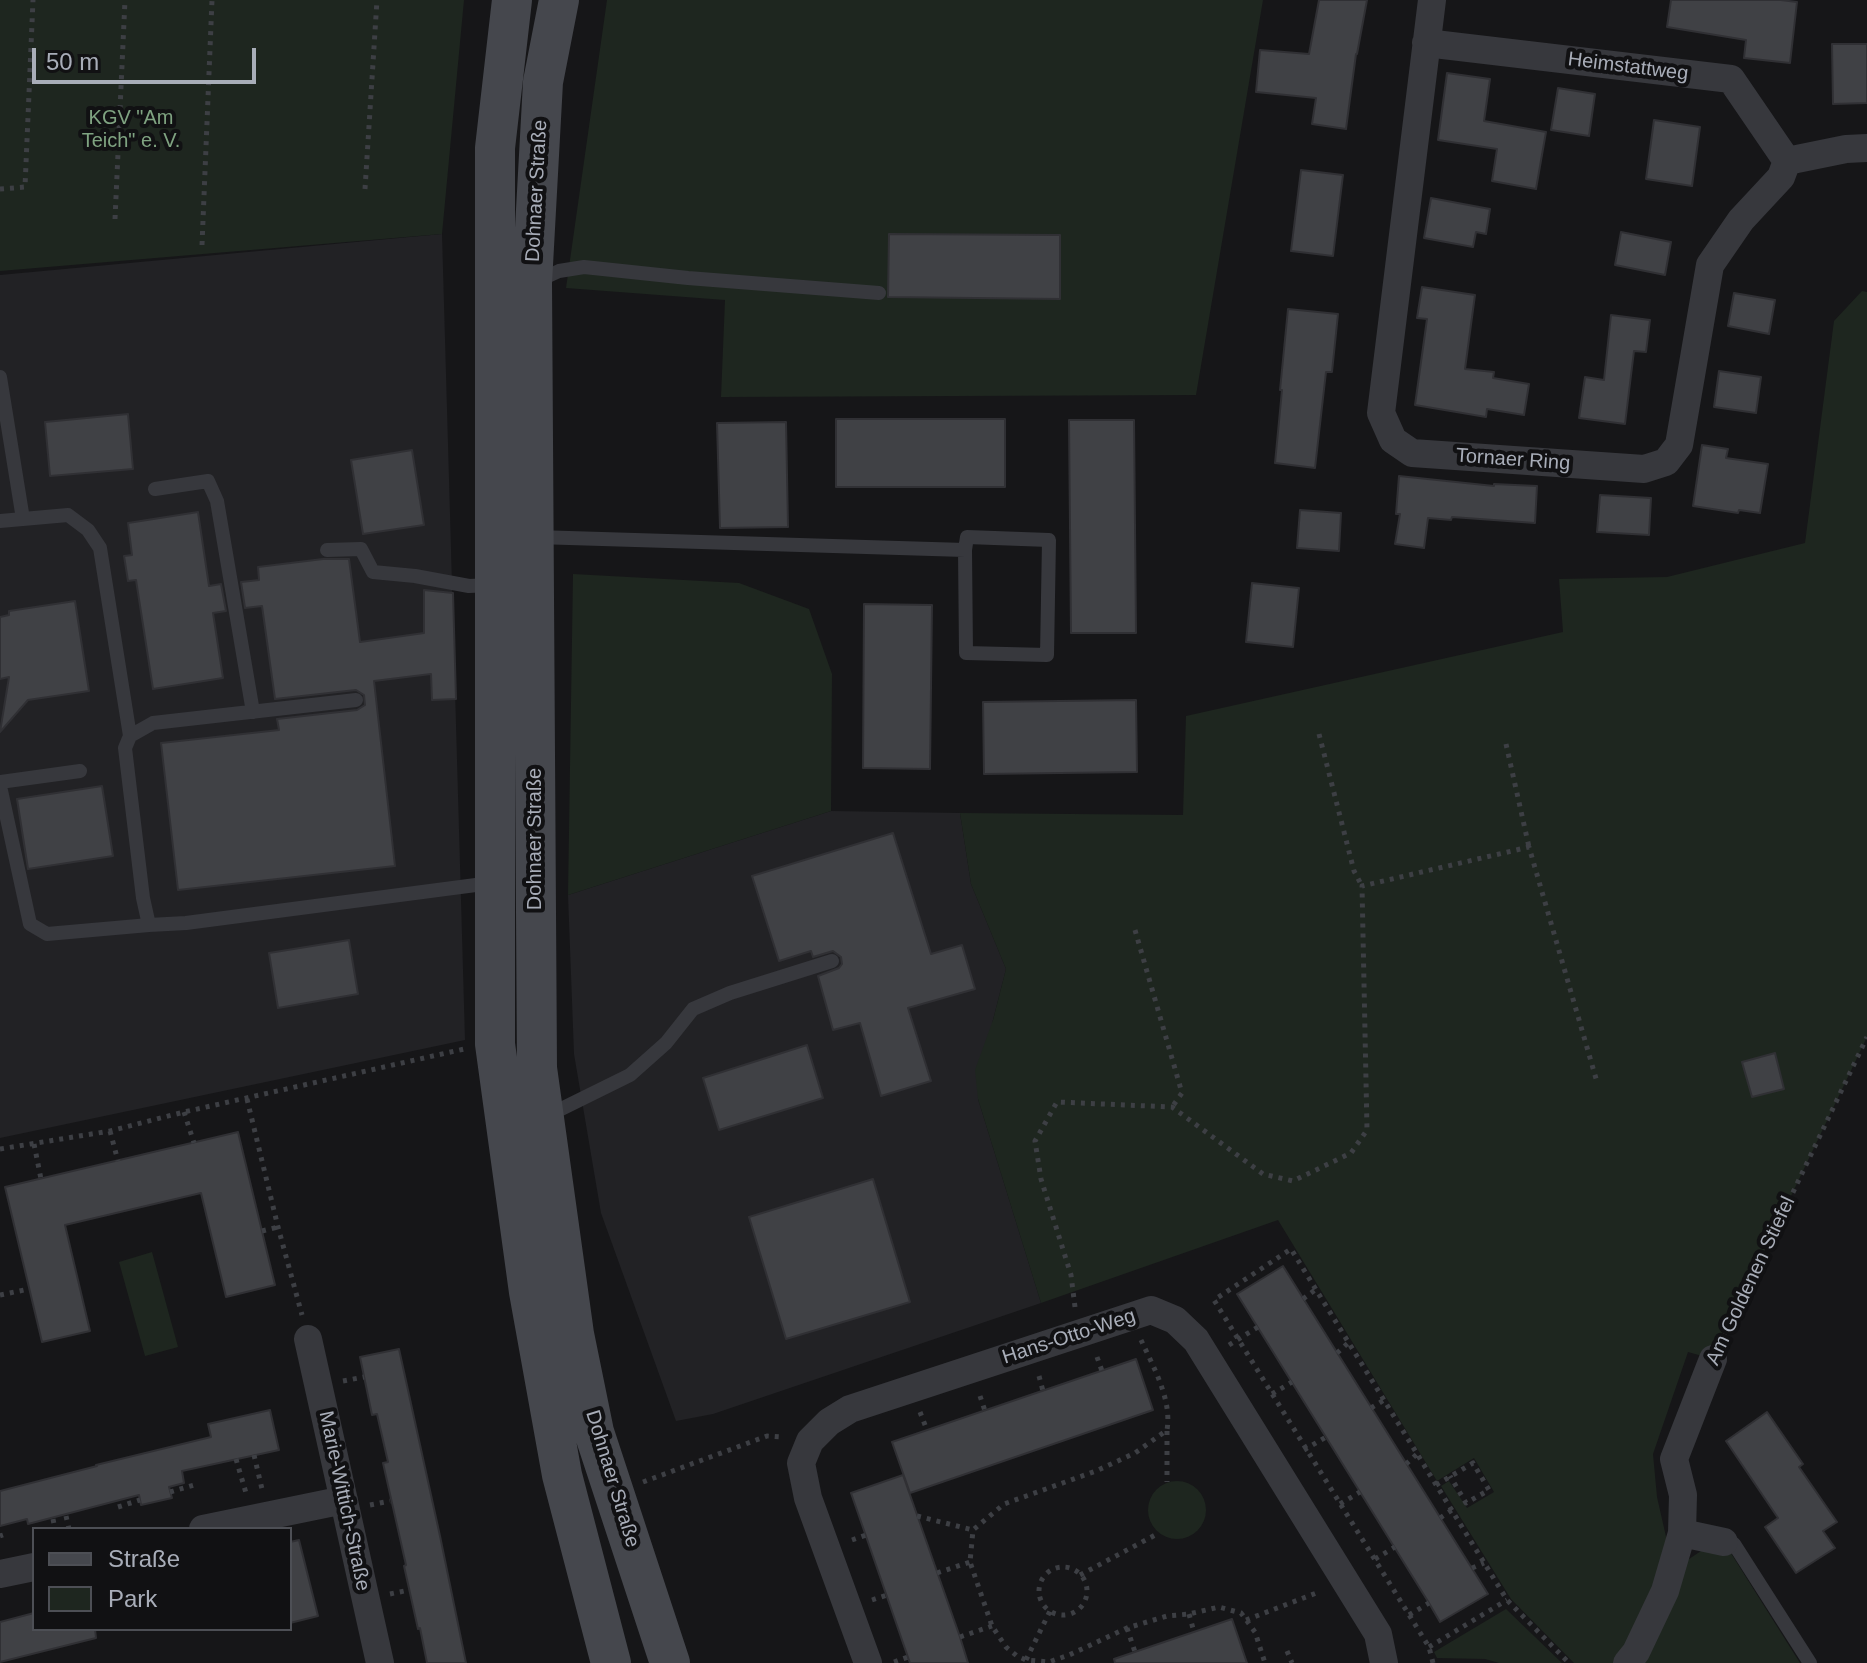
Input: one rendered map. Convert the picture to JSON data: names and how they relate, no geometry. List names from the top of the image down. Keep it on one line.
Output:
{"streets":{"main road":["Dohnaer Straße"],"street":["Heimstattweg","Tornaer Ring","Am Goldenen Stiefel","Hans-Otto-Weg","Marie-Wittich-Straße"]},"crossings":[["Heimstattweg","Tornaer Ring"]],"parks":["KGV \"Am Teich\" e. V."],"legend":["Straße","Park"],"scale_bar":"50 m"}
